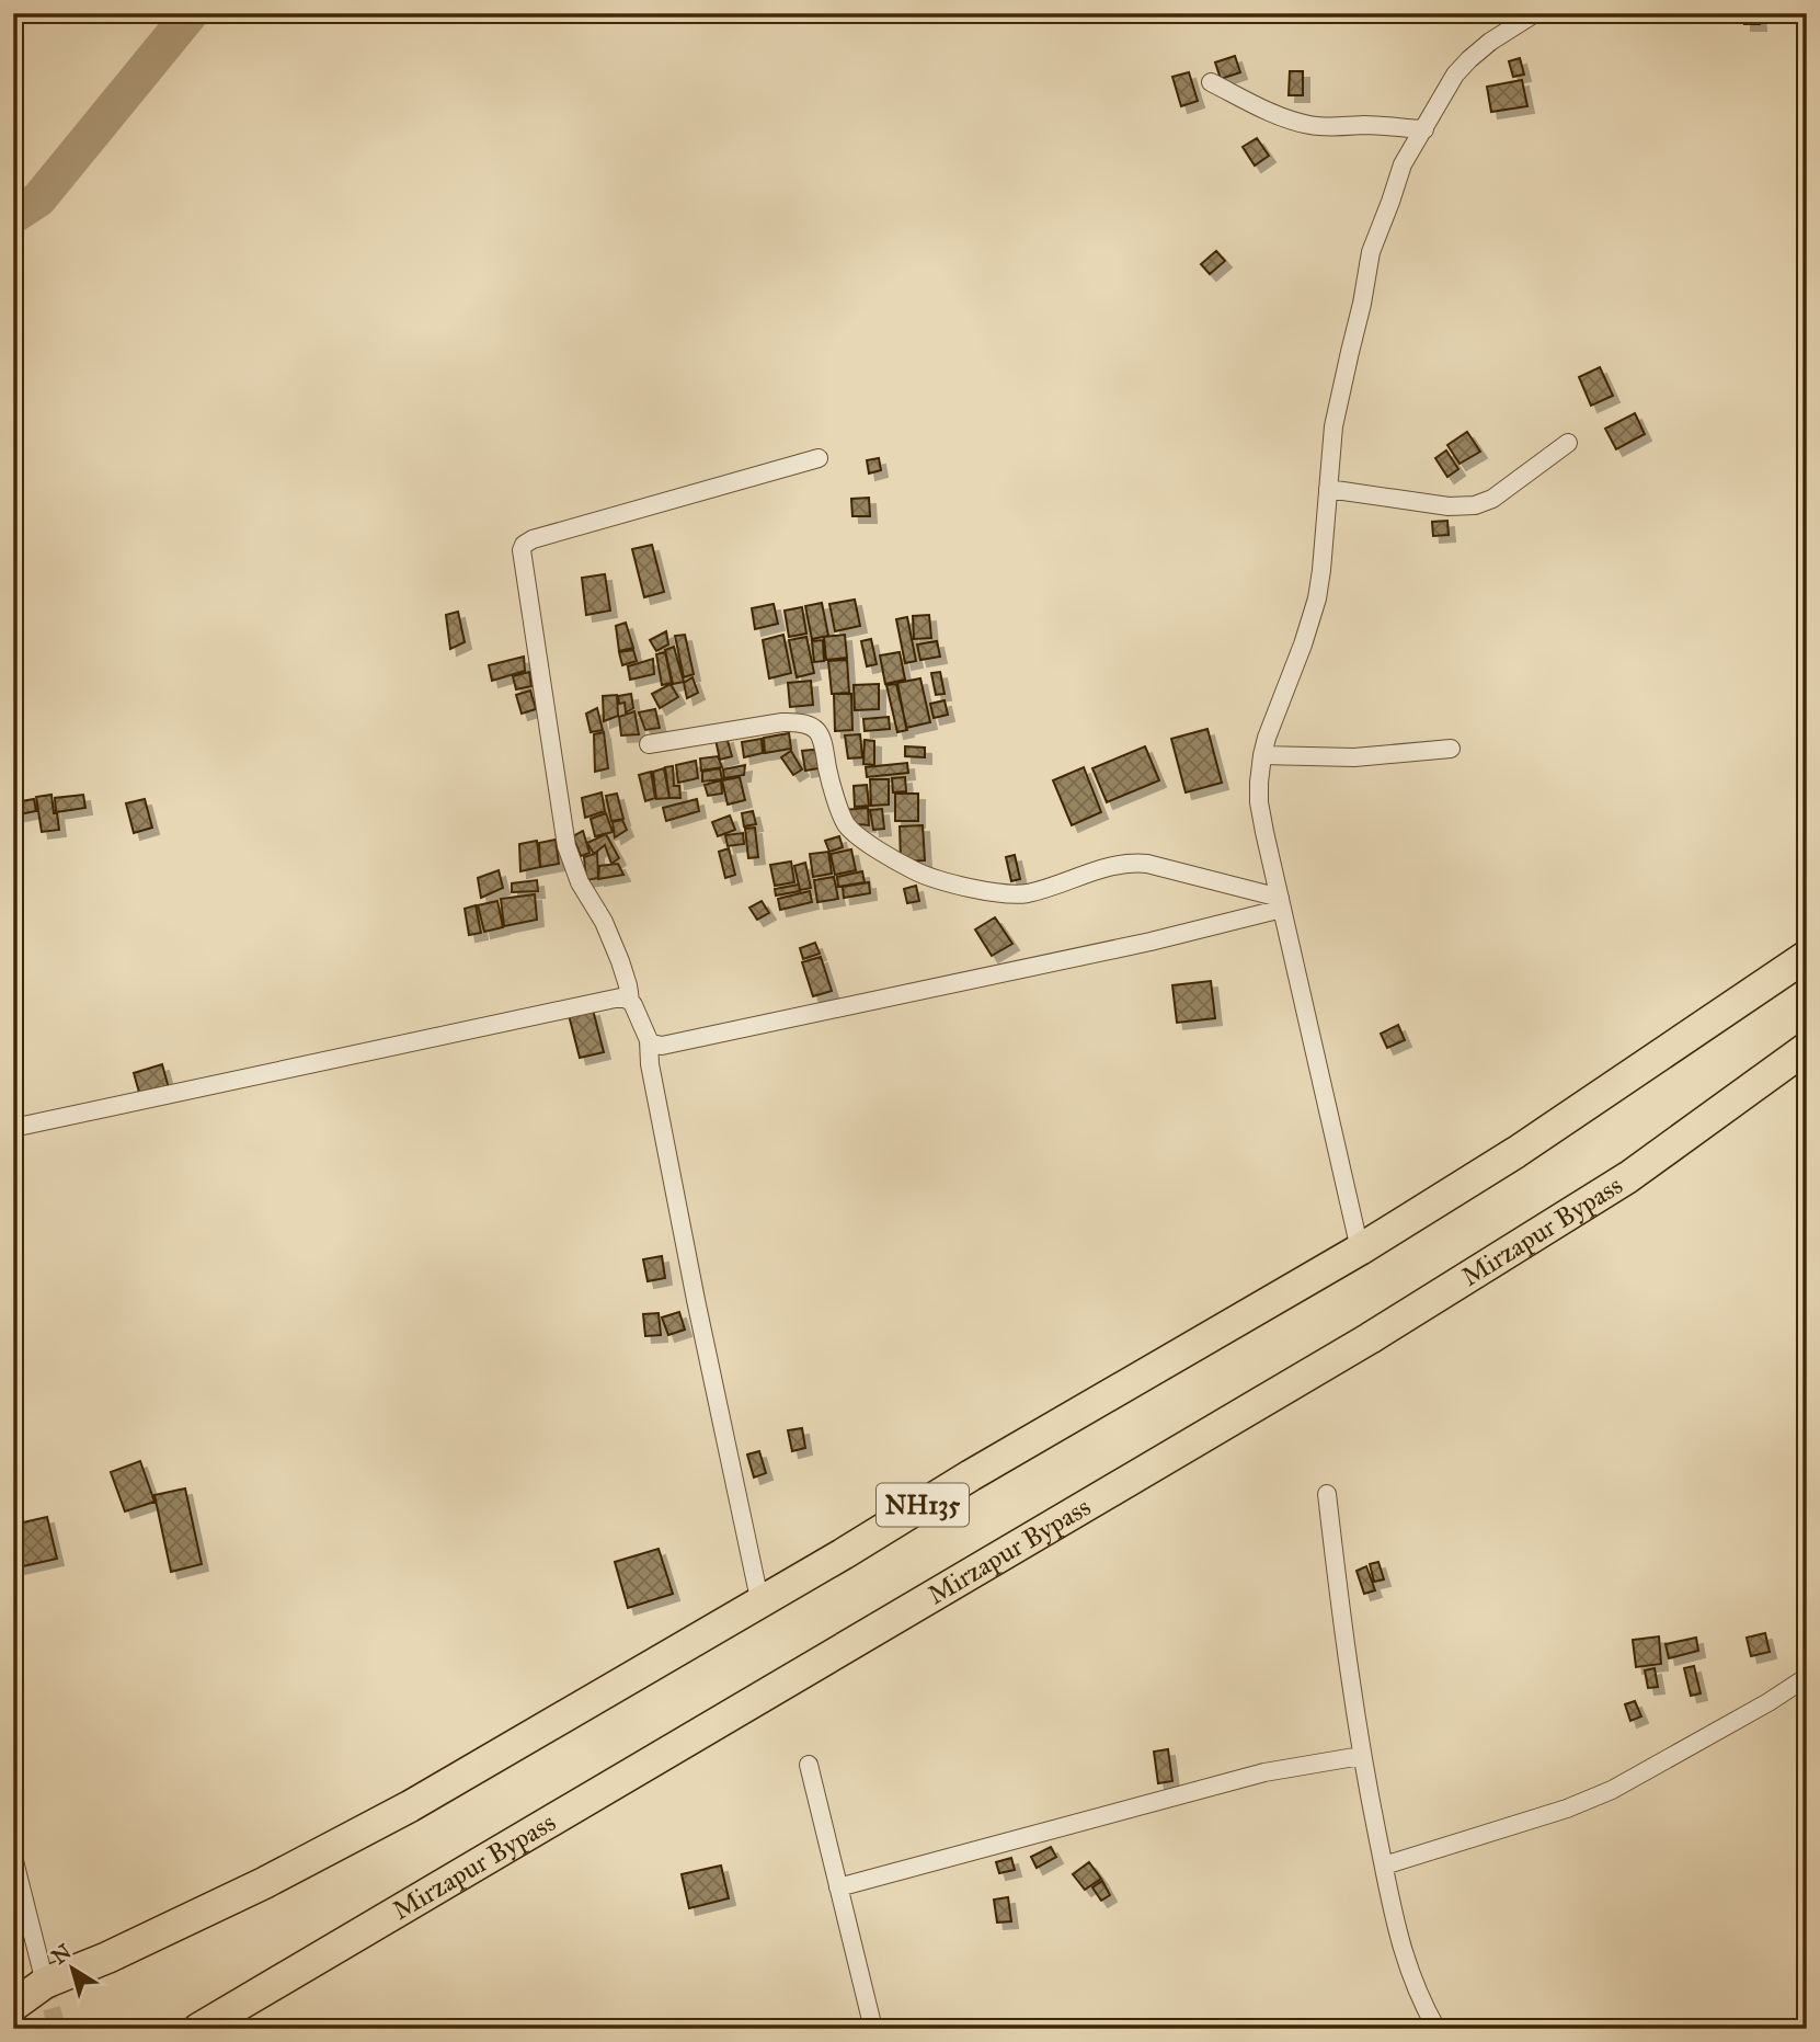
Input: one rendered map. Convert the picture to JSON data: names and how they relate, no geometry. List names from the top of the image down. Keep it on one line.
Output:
{"streets":{"highway":["Mirzapur Bypass","NH135"]},"north":"top left"}
